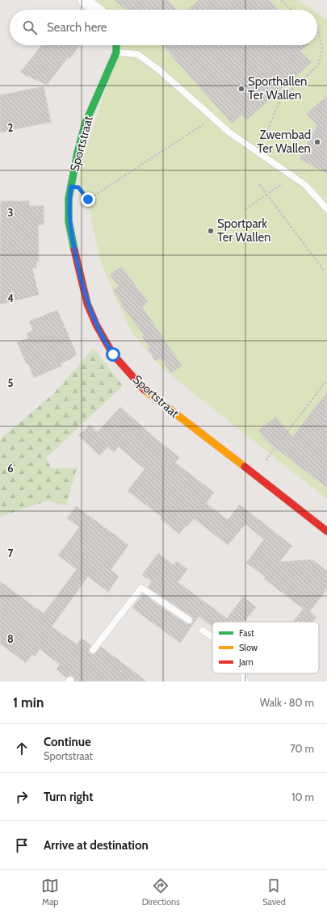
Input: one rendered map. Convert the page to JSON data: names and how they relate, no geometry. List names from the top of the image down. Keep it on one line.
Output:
{"streets":{"street":["Sportstraat"]},"places":["Sporthallen Ter Wallen","Zwembad Ter Wallen","Sportpark Ter Wallen"],"legend":["Fast","Slow","Jam"],"page":{"search":"Search here","heading":["1 min","Walk · 80 m"],"list":[["Continue","Sportstraat","70 m"],["Turn right","10 m"],"Arrive at destination"],"nav":["Map","Directions","Saved"]},"grid":{"rows":["2","3","4","5","6","7","8"]}}
